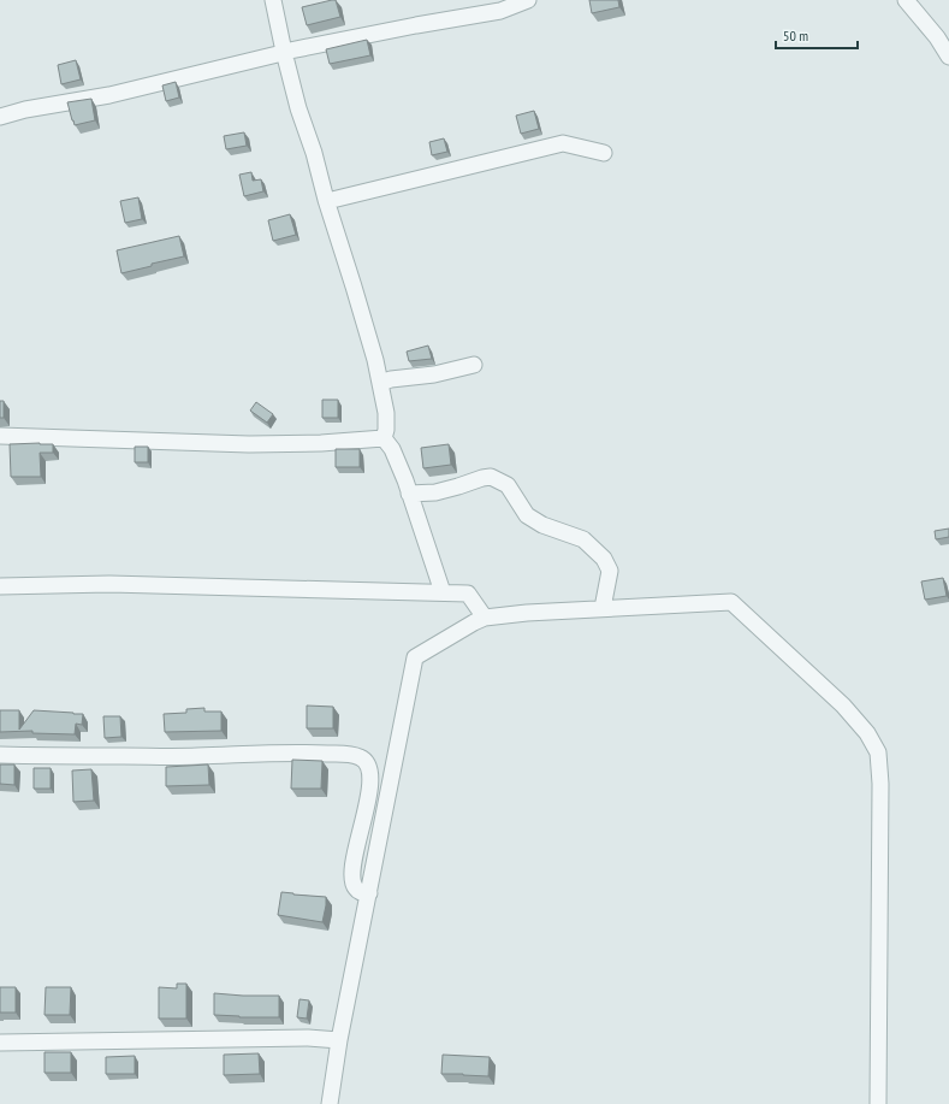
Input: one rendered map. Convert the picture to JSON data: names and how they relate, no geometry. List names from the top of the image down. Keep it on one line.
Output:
{"scale_bar":"50 m"}
